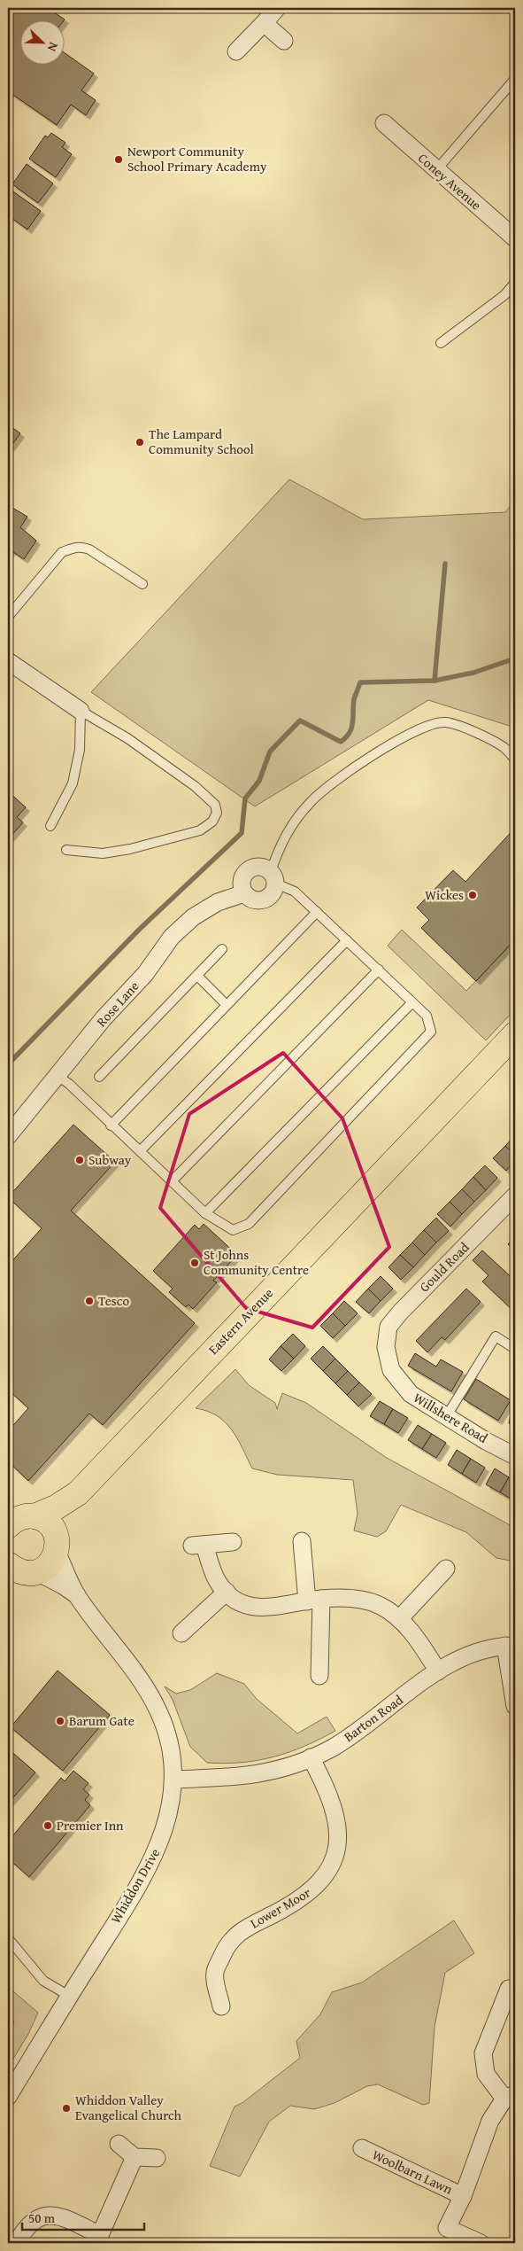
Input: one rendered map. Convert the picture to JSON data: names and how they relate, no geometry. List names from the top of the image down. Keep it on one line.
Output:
{"streets":{"main road":["Eastern Avenue"],"street":["Coney Avenue","Rose Lane","Gould Road","Willshere Road","Barton Road","Whiddon Drive","Lower Moor","Woolbarn Lawn"]},"crossings":[["Gould Road","Willshere Road"],["Eastern Avenue","Whiddon Drive"],["Barton Road","Whiddon Drive"],["Barton Road","Lower Moor"]],"places":["Newport Community School Primary Academy","The Lampard Community School","Wickes","Subway","St Johns Community Centre","Tesco","Barum Gate","Premier Inn","Whiddon Valley Evangelical Church"],"scale_bar":"50 m","north":"bottom right"}
